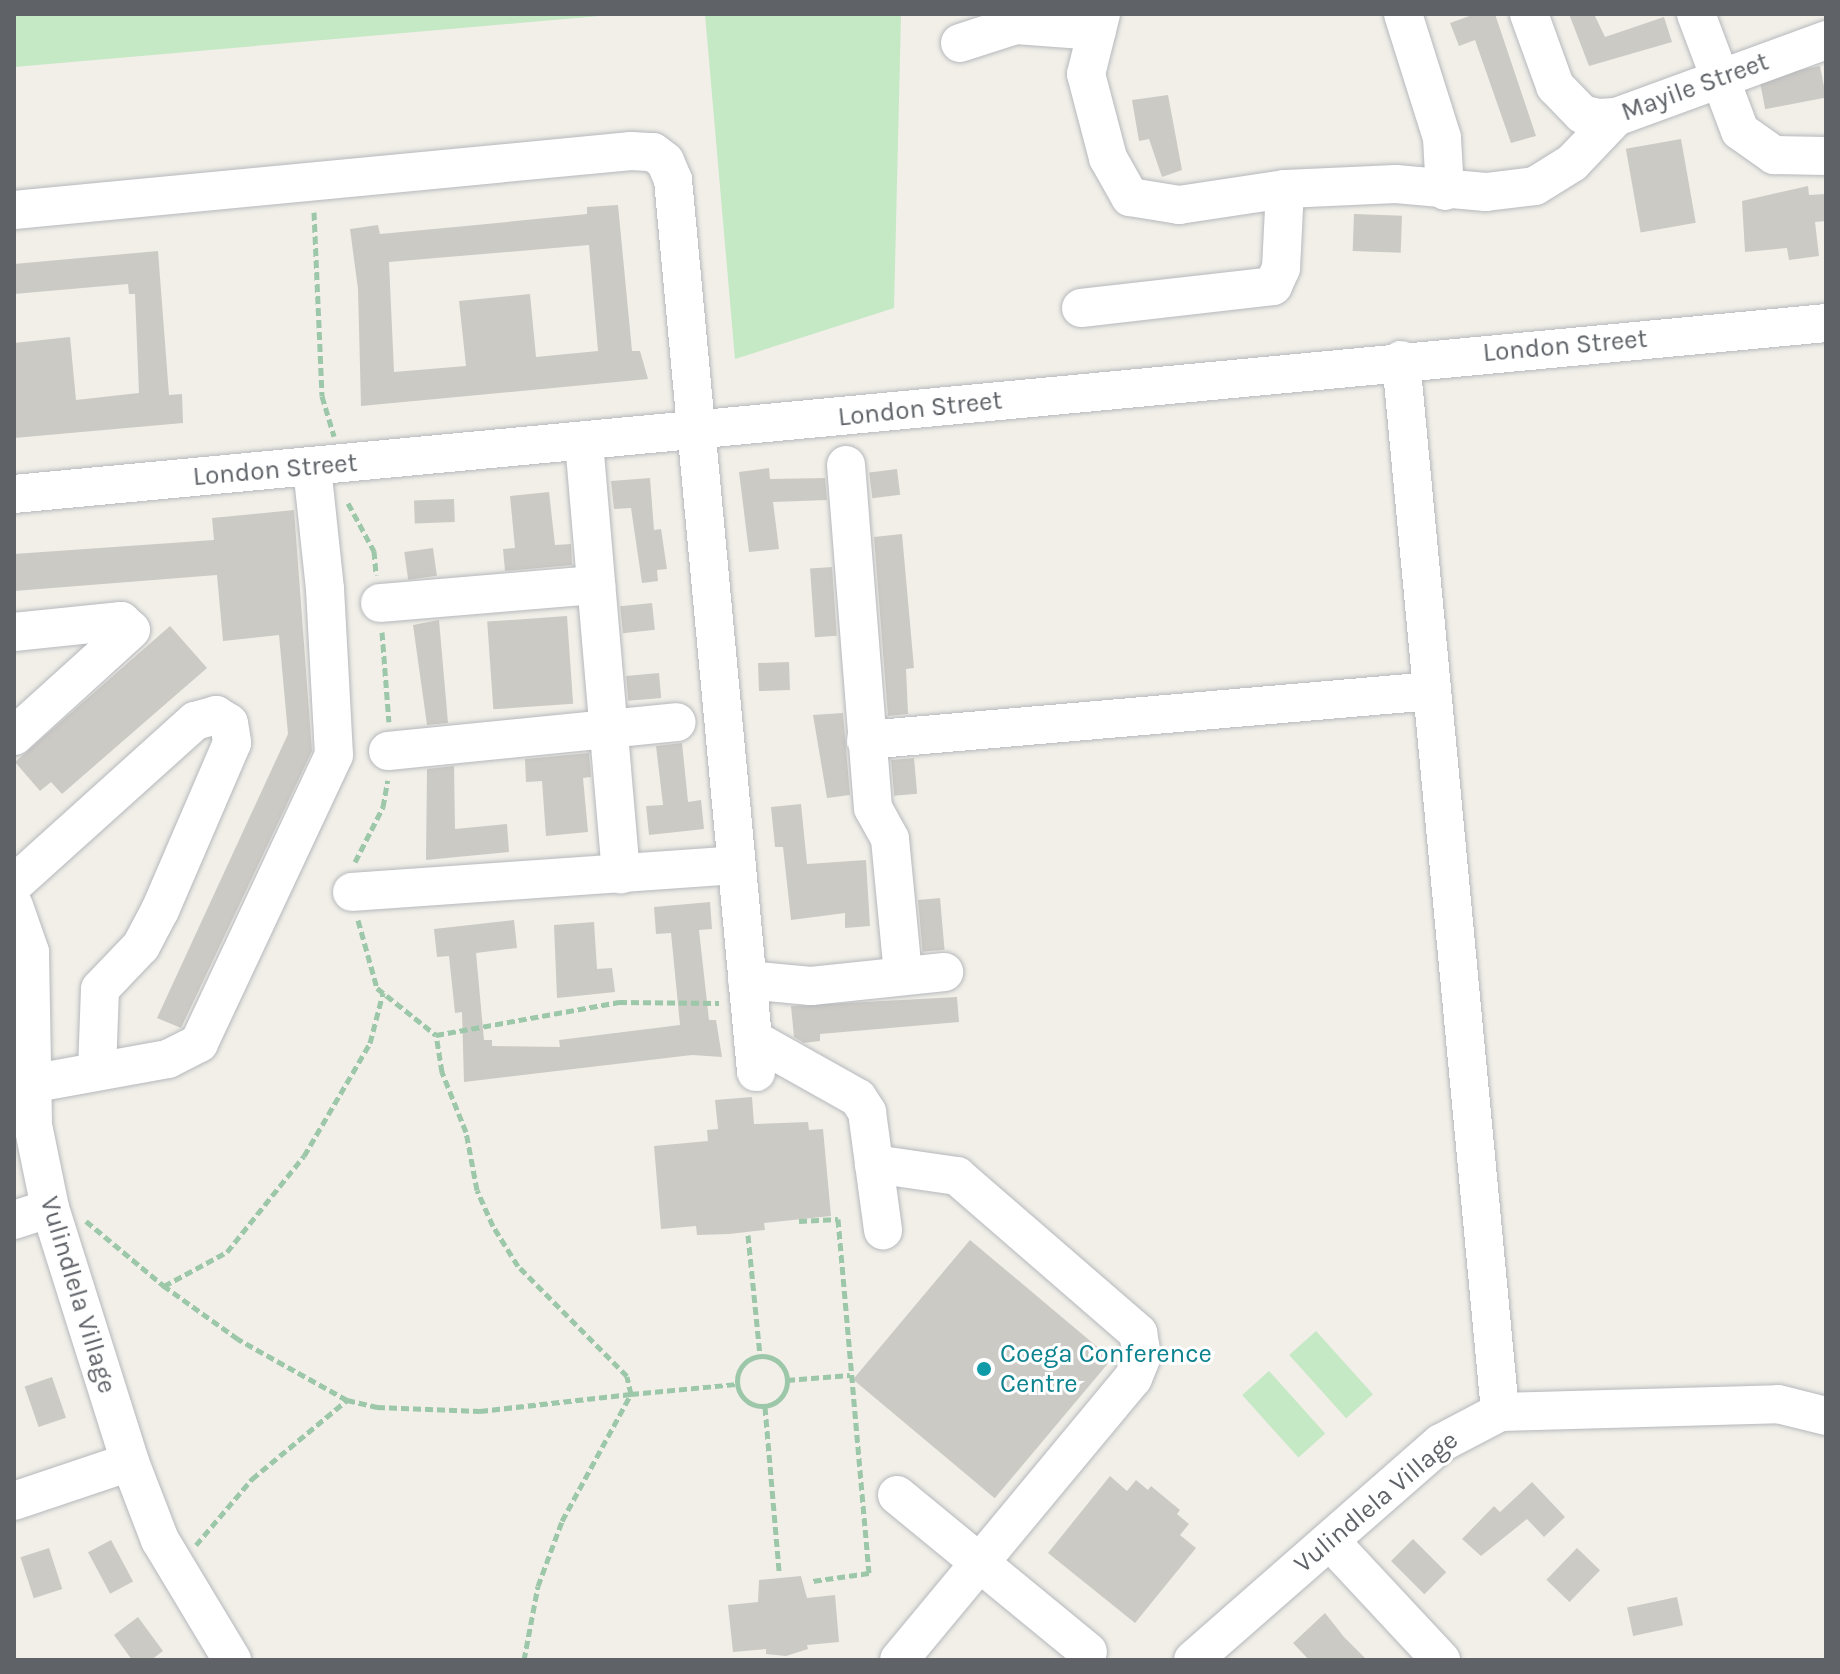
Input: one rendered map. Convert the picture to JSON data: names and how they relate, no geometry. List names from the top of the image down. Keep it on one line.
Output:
{"streets":{"street":["Mayile Street","London Street","Vulindlela Village"]},"places":["Coega Conference Centre"]}
